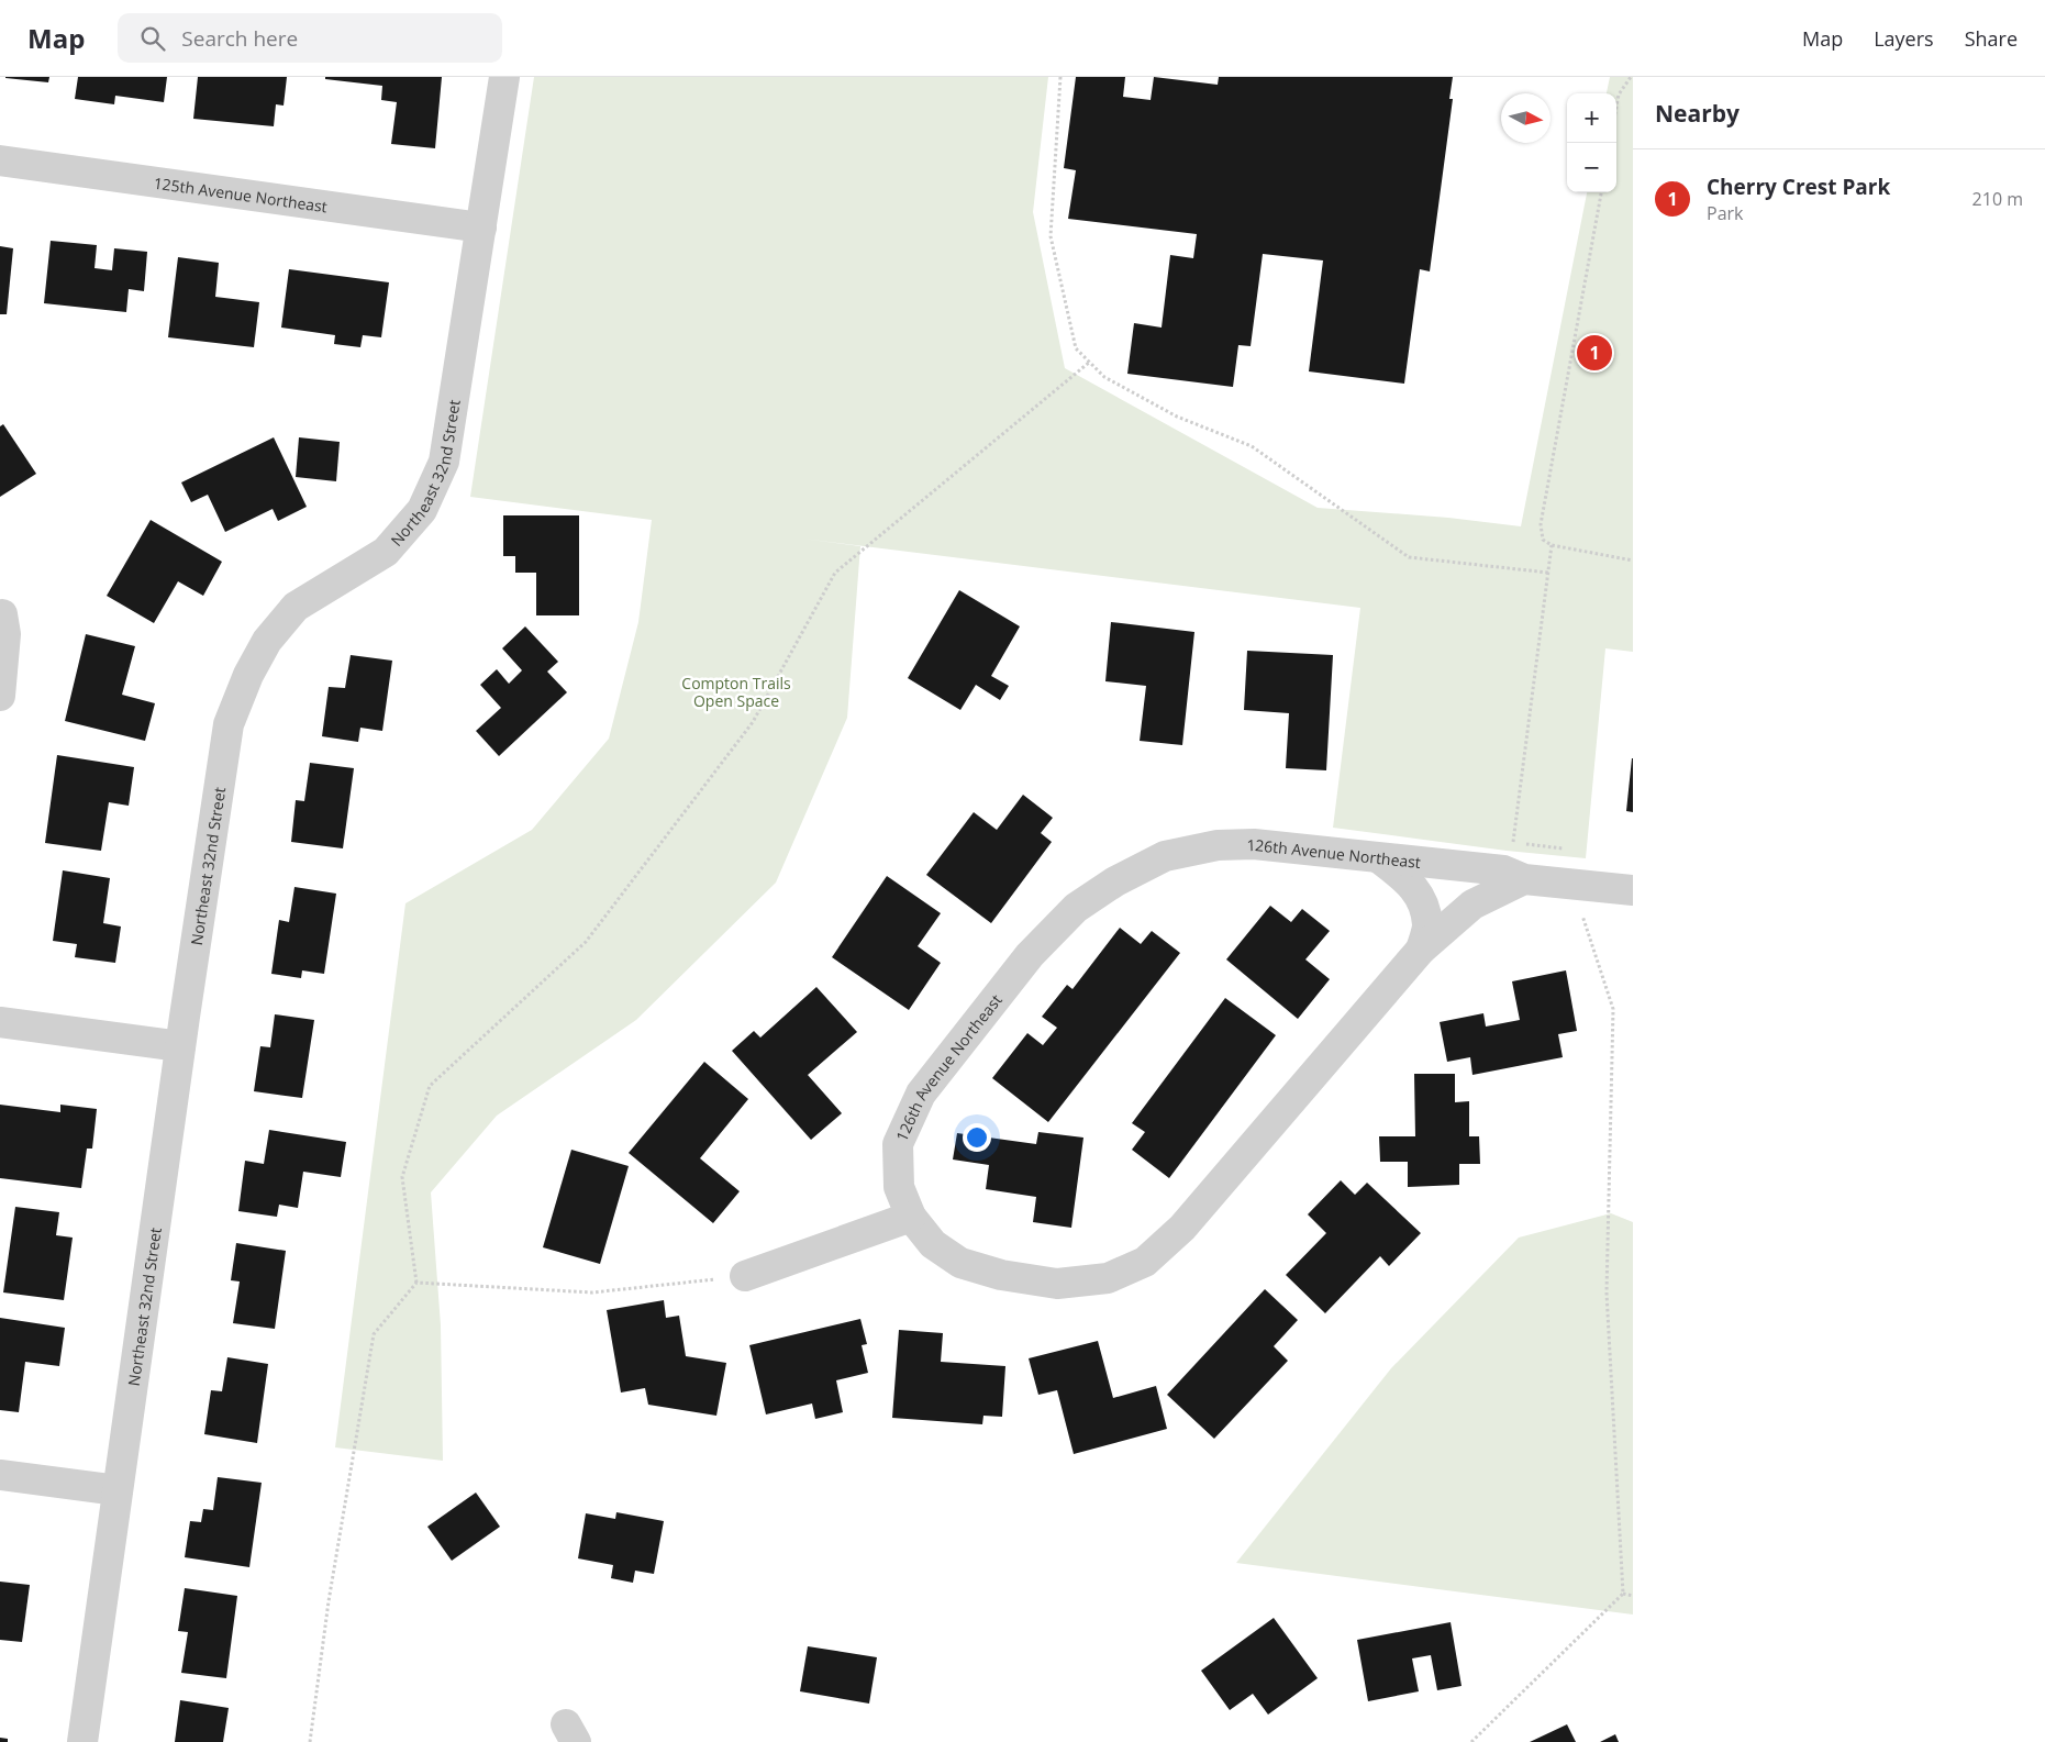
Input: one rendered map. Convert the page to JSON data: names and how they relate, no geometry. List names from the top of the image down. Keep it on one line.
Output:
{"streets":{"street":["125th Avenue Northeast","Northeast 32nd Street","126th Avenue Northeast"]},"crossings":[["125th Avenue Northeast","Northeast 32nd Street"]],"parks":["Compton Trails Open Space"],"north":"right","page":{"header":"Map","search":"Search here","nav":["Map","Layers","Share"],"heading":"Nearby","map_buttons":["+","−"],"list":[{"mark":"1","name":"Cherry Crest Park","note":"Park","value":"210 m"}],"pins":"1"}}
